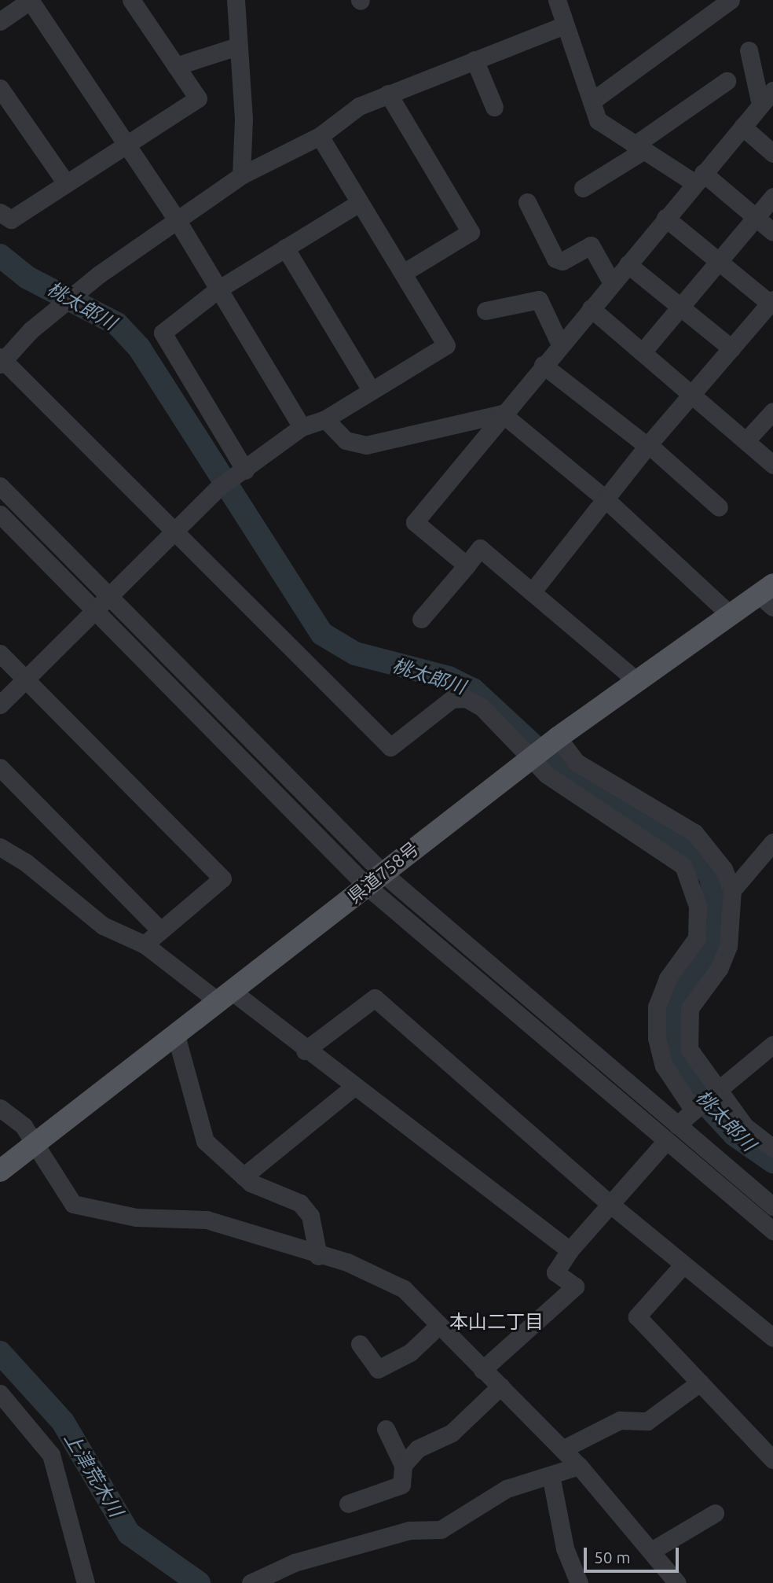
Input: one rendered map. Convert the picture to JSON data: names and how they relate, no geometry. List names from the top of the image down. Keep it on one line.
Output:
{"streets":{"main road":["県道758号"]},"districts":["本山二丁目"],"water":["桃太郎川","上津荒木川"],"scale_bar":"50 m"}
